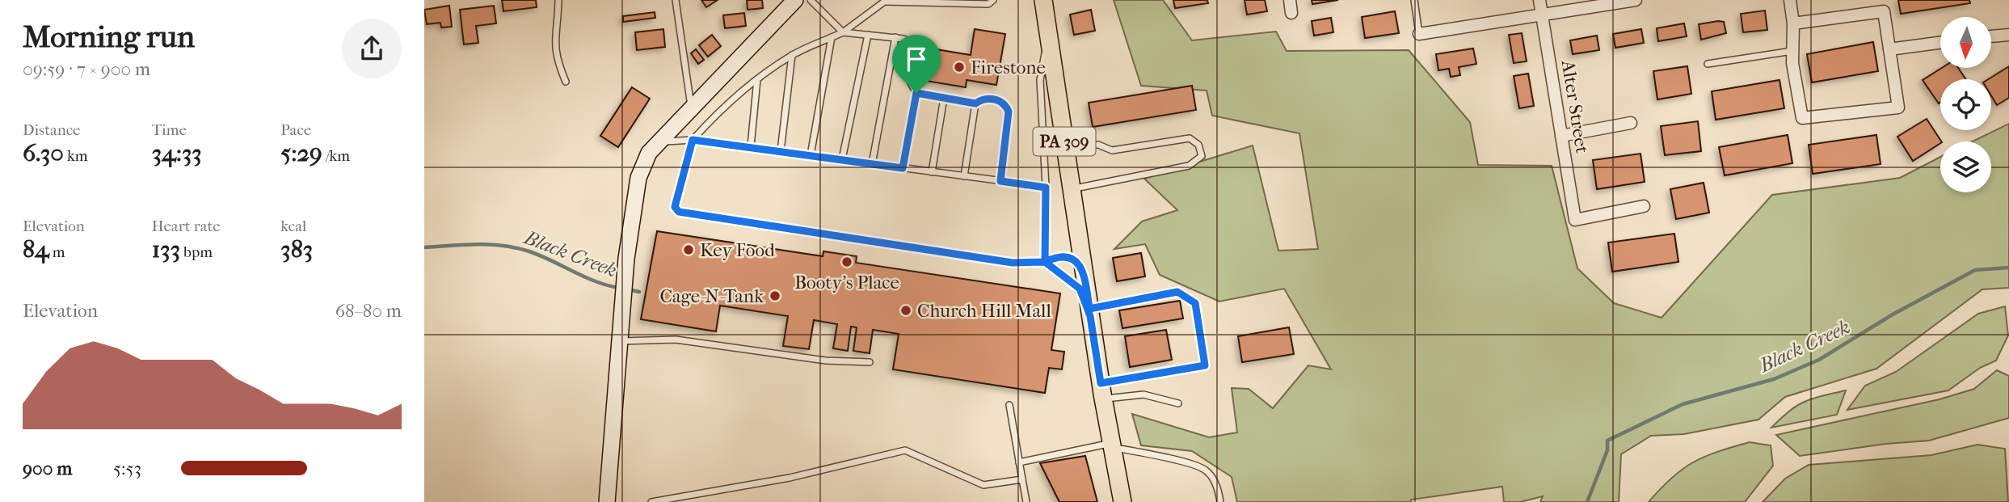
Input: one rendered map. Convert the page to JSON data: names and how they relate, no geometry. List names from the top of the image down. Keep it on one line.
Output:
{"streets":{"main road":["PA 309"],"street":["Alter Street"]},"water":["Black Creek"],"places":["Firestone","Key Food","Booty's Place","Cage-N-Tank","Church Hill Mall"],"north":"bottom","page":{"heading":["Morning run","09:59 · 7 × 900 m"],"stats":[["Distance","6.30 km"],["Time","34:33"],["Pace","5:29 /km"],["Elevation","84 m"],["Heart rate","133 bpm"],["kcal","383"]],"chart":["Elevation","68–80 m"],"list":[{"name":"900 m","note":"5:53"}]}}
